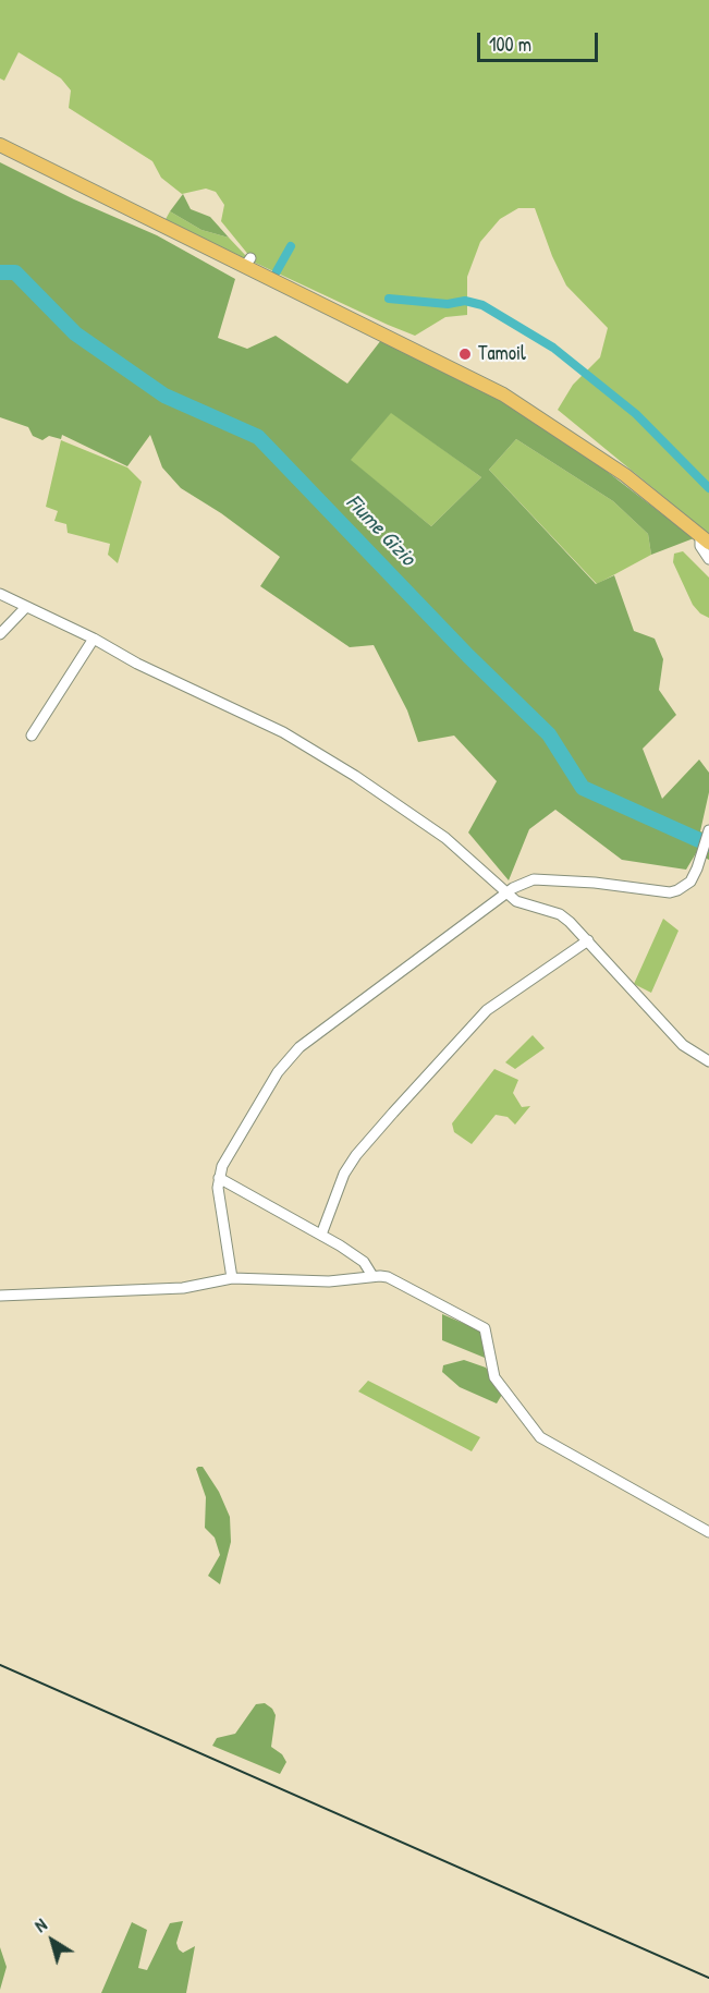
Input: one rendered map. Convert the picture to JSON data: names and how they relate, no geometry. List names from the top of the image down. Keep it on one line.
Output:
{"water":["Fiume Gizio"],"places":["Tamoil"],"scale_bar":"100 m","north":"top left"}
